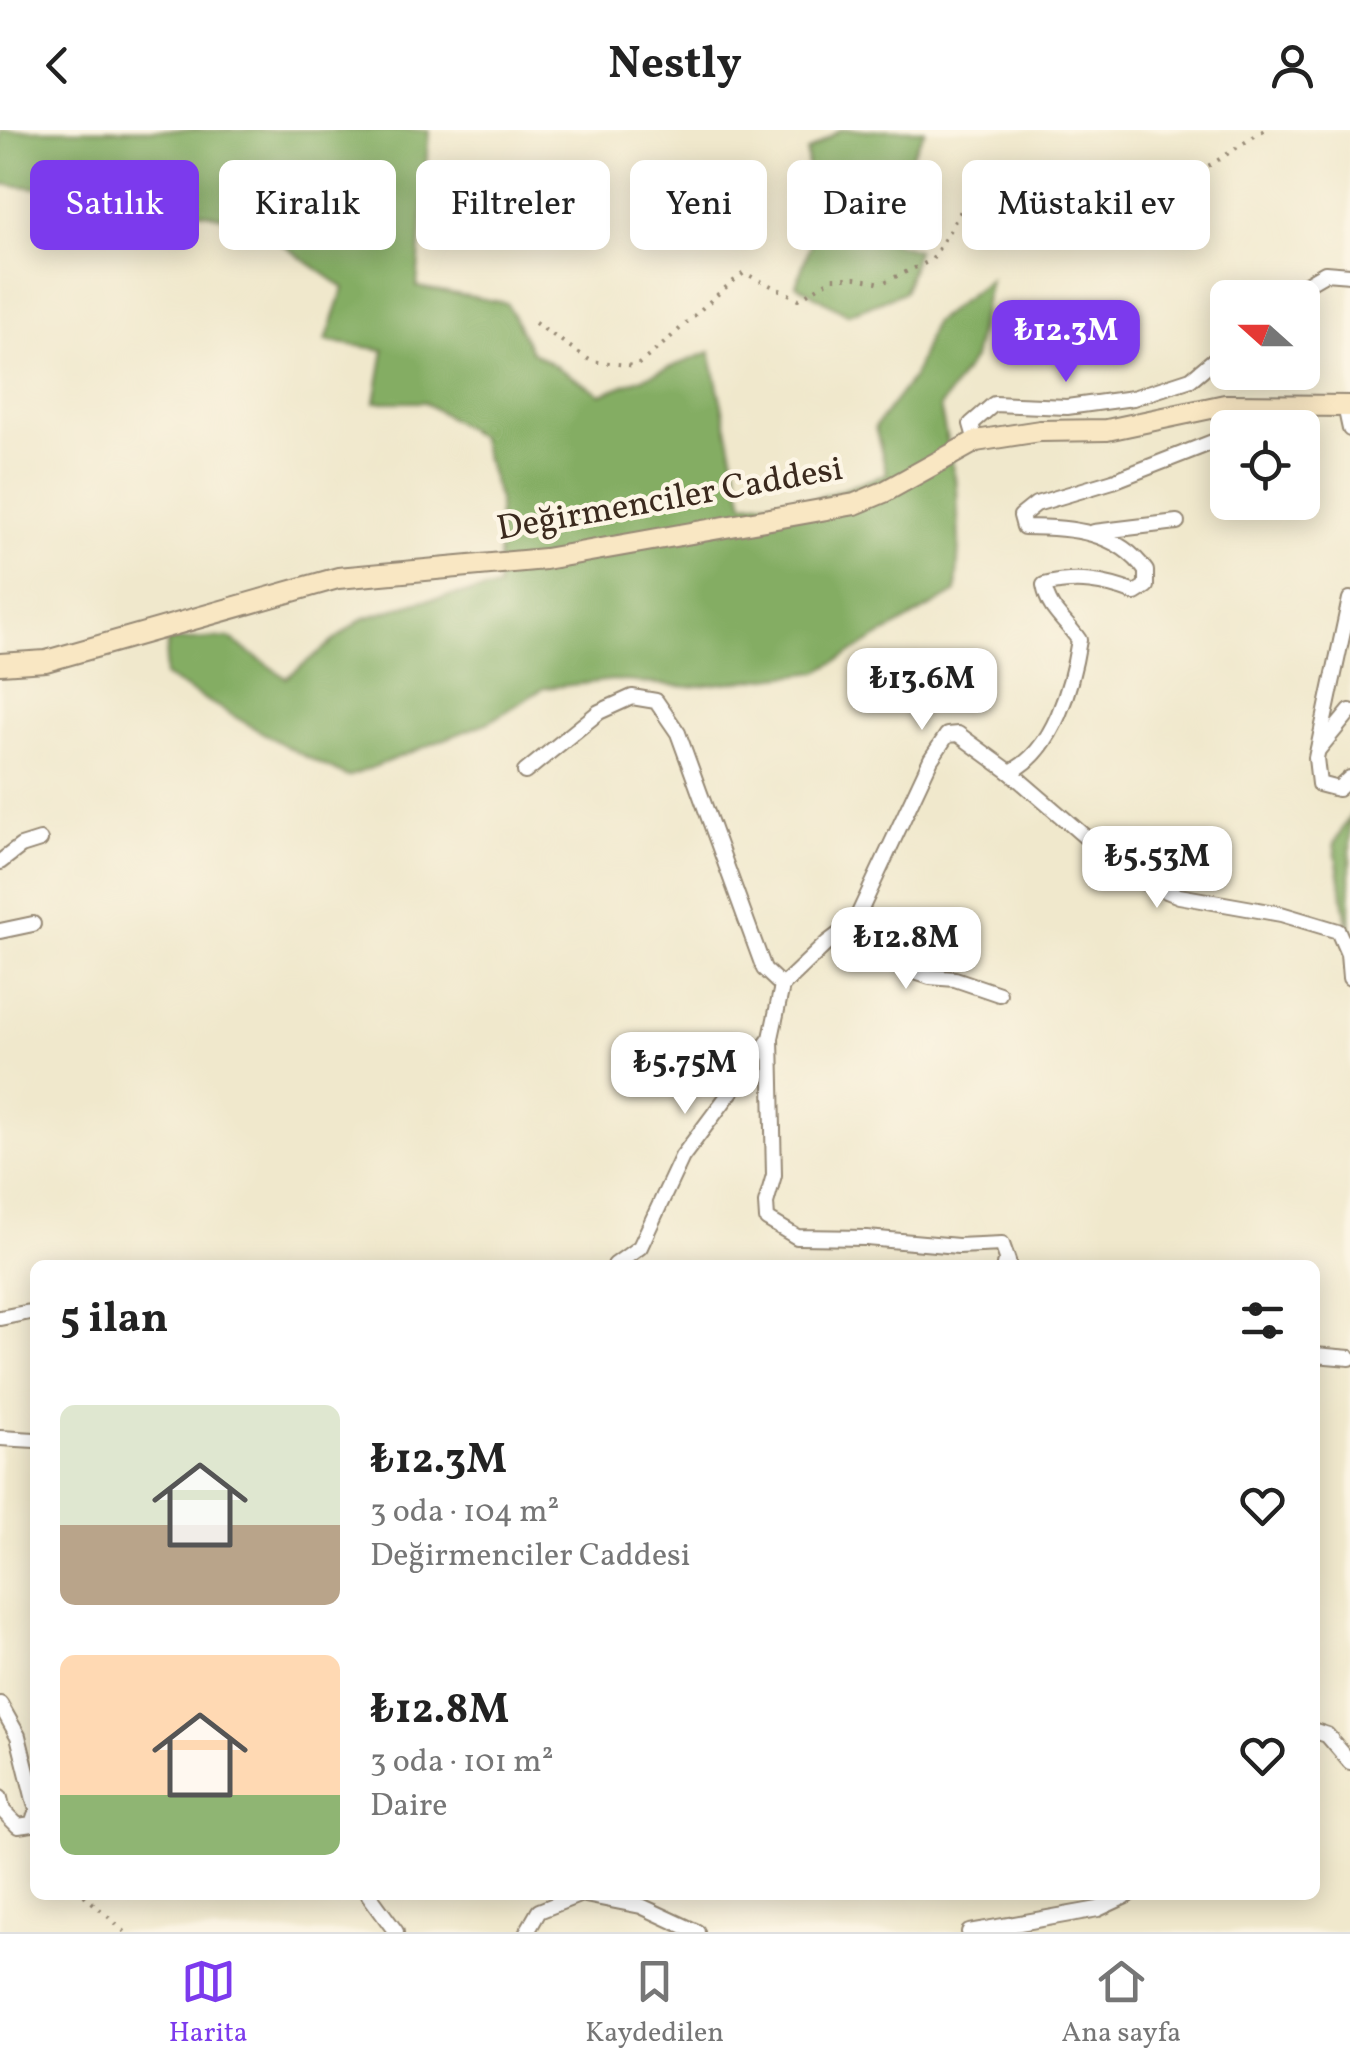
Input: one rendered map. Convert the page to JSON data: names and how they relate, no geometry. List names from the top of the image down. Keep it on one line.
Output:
{"streets":{"main road":["Değirmenciler Caddesi"]},"north":"left","page":{"header":"Nestly","chip":["Satılık","Kiralık","Filtreler","Yeni","Daire","Müstakil ev"],"price":["₺12.3M","₺13.6M","₺5.53M","₺12.8M","₺5.75M"],"heading":"5 ilan","list":[{"name":"₺12.3M","note":"3 oda · 104 m² · Değirmenciler Caddesi"},{"name":"₺12.8M","note":"3 oda · 101 m² · Daire"}],"tabs":["Harita","Kaydedilen","Ana sayfa"]}}
